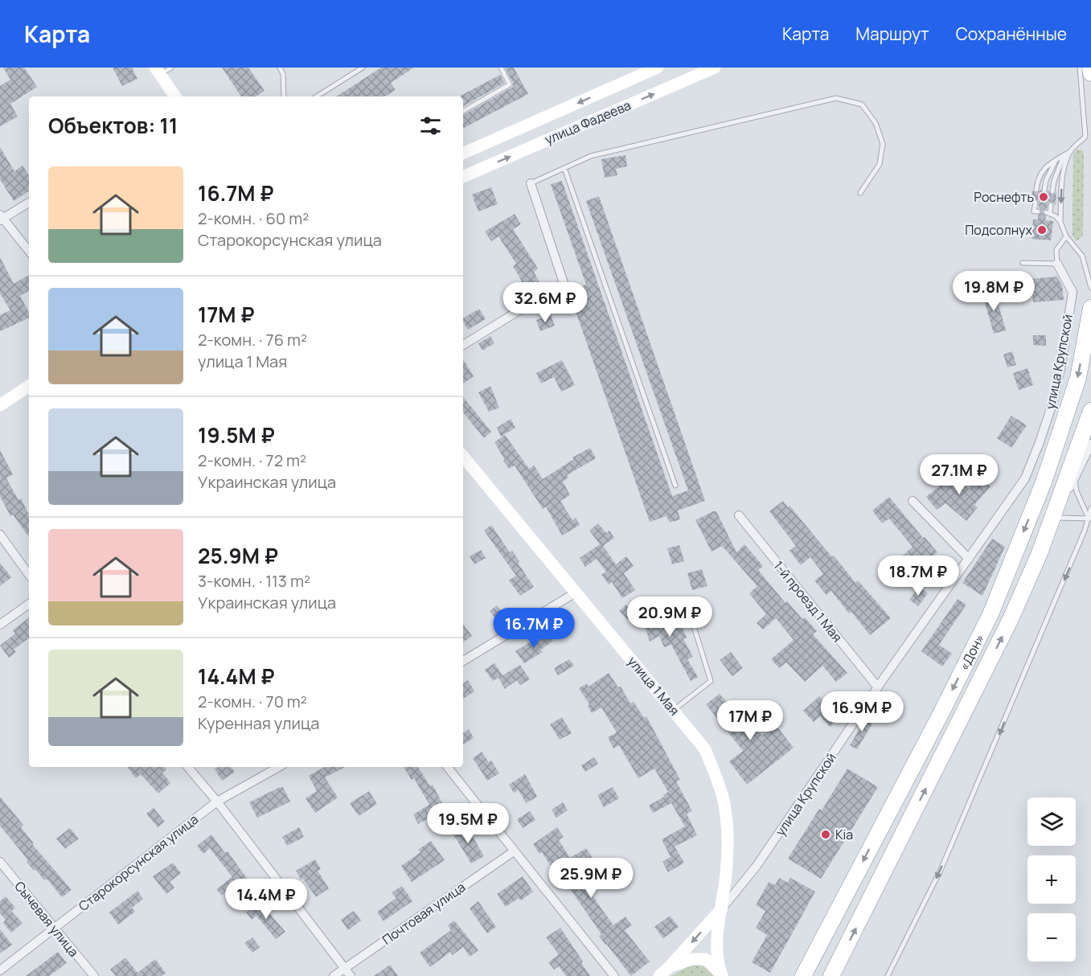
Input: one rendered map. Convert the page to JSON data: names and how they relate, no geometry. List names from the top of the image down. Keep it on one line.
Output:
{"streets":{"highway":["«Дон»"],"street":["улица Фадеева","улица Крупской","1-й проезд 1 Мая","улица 1 Мая","Старокорсунская улица","Почтовая улица","Сычевая улица"]},"crossings":[["улица Крупской","1-й проезд 1 Мая"],["улица Крупской","улица 1 Мая"],["Старокорсунская улица","Сычевая улица"]],"places":["Роснефть","Подсолнух","Kia"],"page":{"header":"Карта","nav":["Карта","Маршрут","Сохранённые"],"heading":"Объектов: 11","list":[{"name":"16.7M ₽","note":"2-комн. · 60 m² · Старокорсунская улица"},{"name":"17M ₽","note":"2-комн. · 76 m² · улица 1 Мая"},{"name":"19.5M ₽","note":"2-комн. · 72 m² · Украинская улица"},{"name":"25.9M ₽","note":"3-комн. · 113 m² · Украинская улица"},{"name":"14.4M ₽","note":"2-комн. · 70 m² · Куренная улица"}],"price":["19.8M ₽","32.6M ₽","27.1M ₽","18.7M ₽","20.9M ₽","16.7M ₽","16.9M ₽","17M ₽","19.5M ₽","25.9M ₽","14.4M ₽"],"map_buttons":["+","−"]}}
